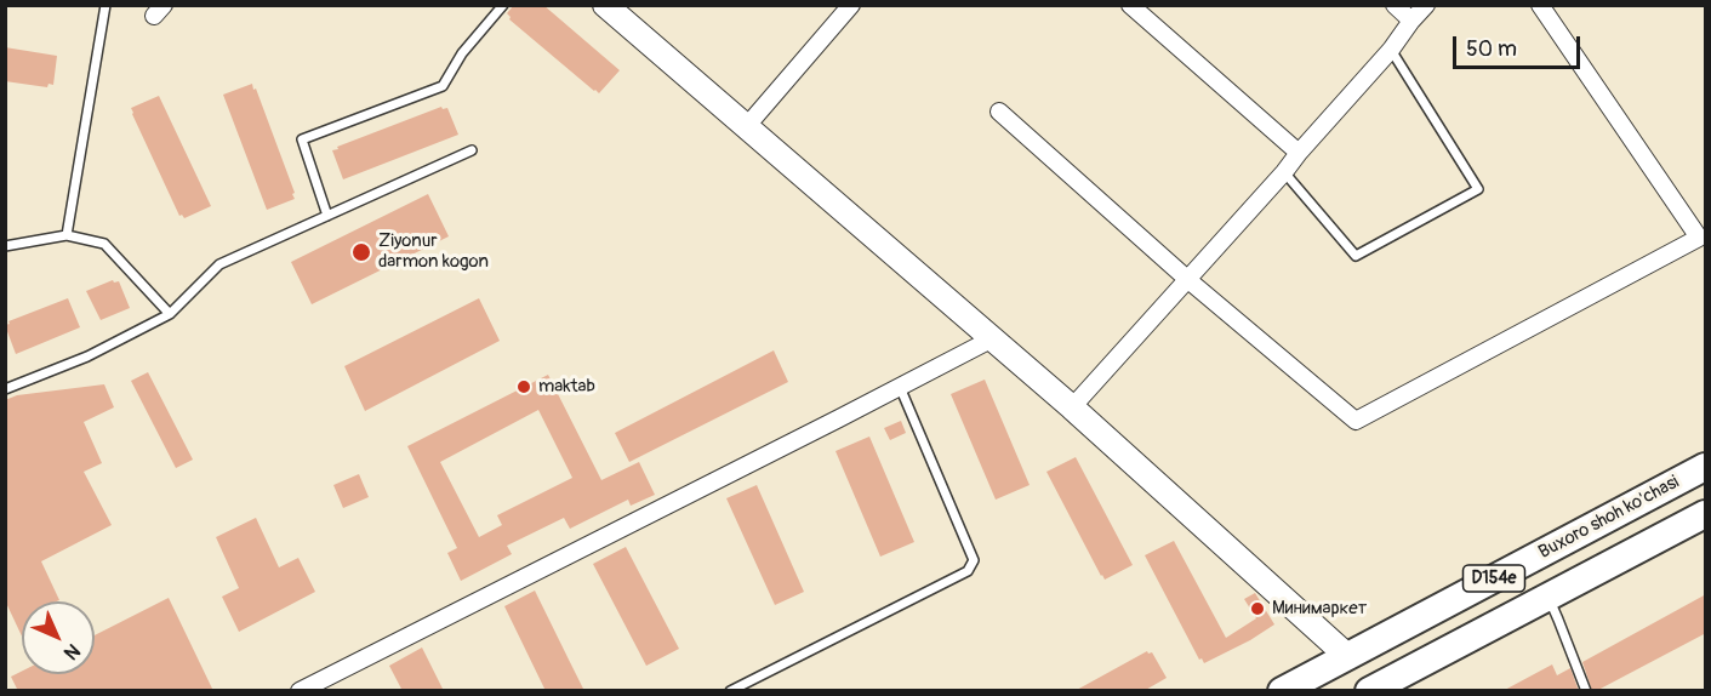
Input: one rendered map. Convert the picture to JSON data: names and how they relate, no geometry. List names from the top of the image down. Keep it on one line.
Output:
{"streets":{"main road":["Buxoro shoh ko'chasi","D154e"]},"places":["Ziyonur darmon kogon","maktab","Минимаркет"],"scale_bar":"50 m","north":"bottom right"}
